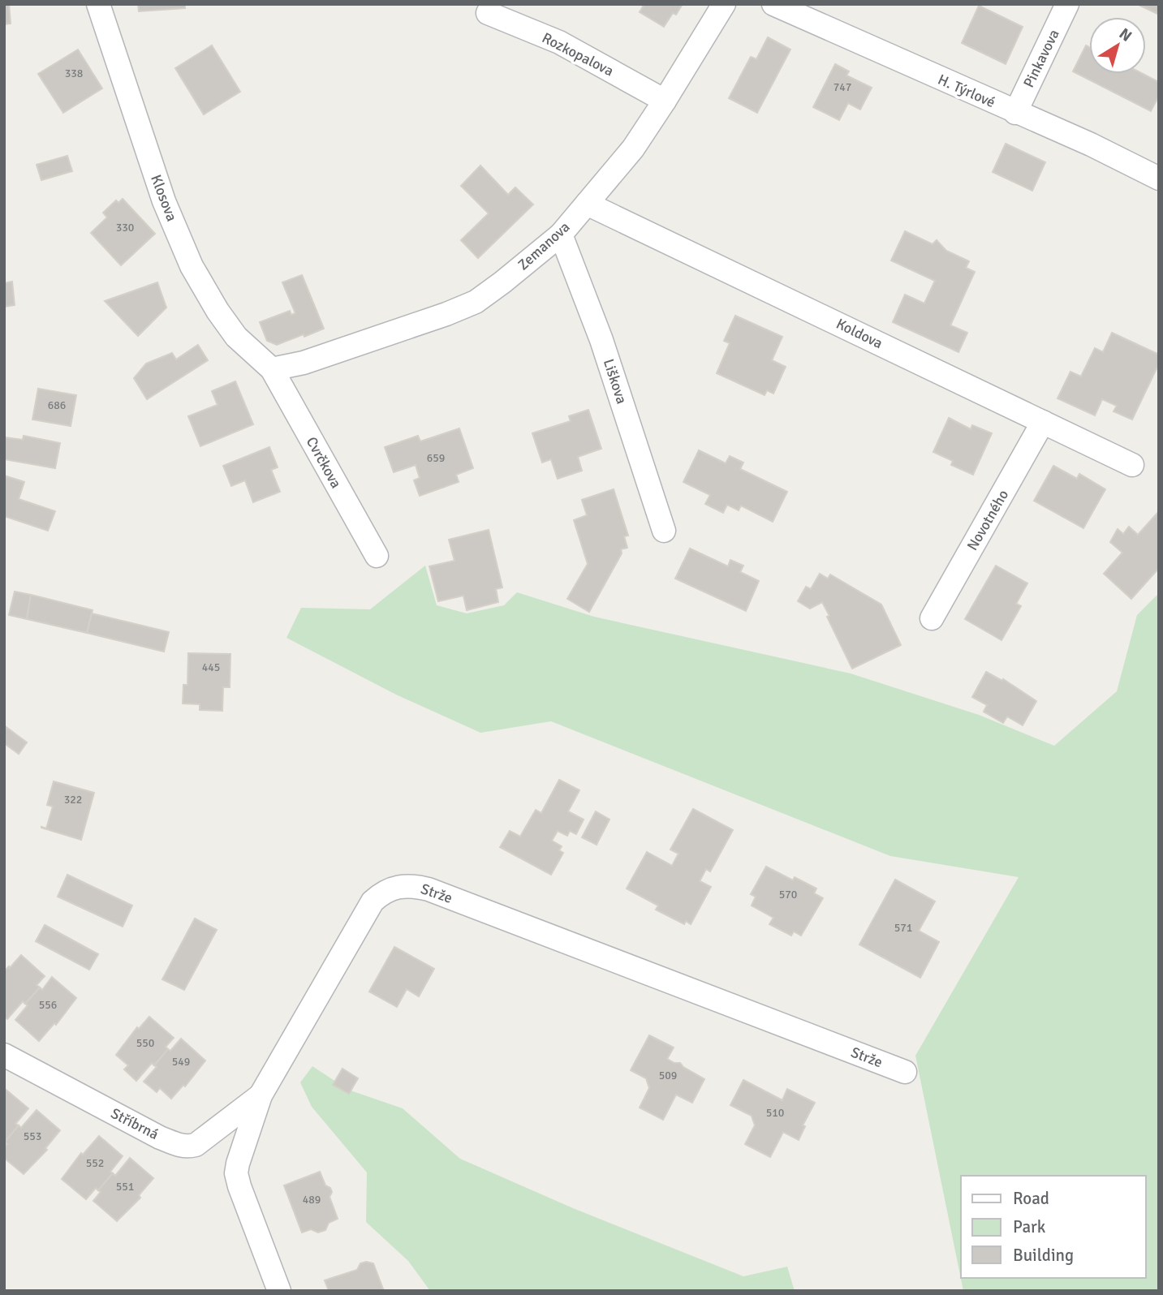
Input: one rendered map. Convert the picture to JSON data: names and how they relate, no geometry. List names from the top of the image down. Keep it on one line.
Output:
{"streets":{"street":["Rozkopalova","Pinkavova","H. Týrlové","Klosova","Zemanova","Koldova","Liškova","Cvrčkova","Novotného","Strže","Stříbrná"]},"crossings":[["Rozkopalova","Zemanova"],["Pinkavova","H. Týrlové"],["Klosova","Zemanova"],["Klosova","Cvrčkova"],["Zemanova","Koldova"],["Zemanova","Liškova"],["Zemanova","Cvrčkova"],["Koldova","Novotného"],["Strže","Stříbrná"]],"house_numbers":["338","747","330","686","659","445","322","570","571","556","550","549","509","510","553","552","551","489"],"legend":["Road","Park","Building"],"north":"top right"}
